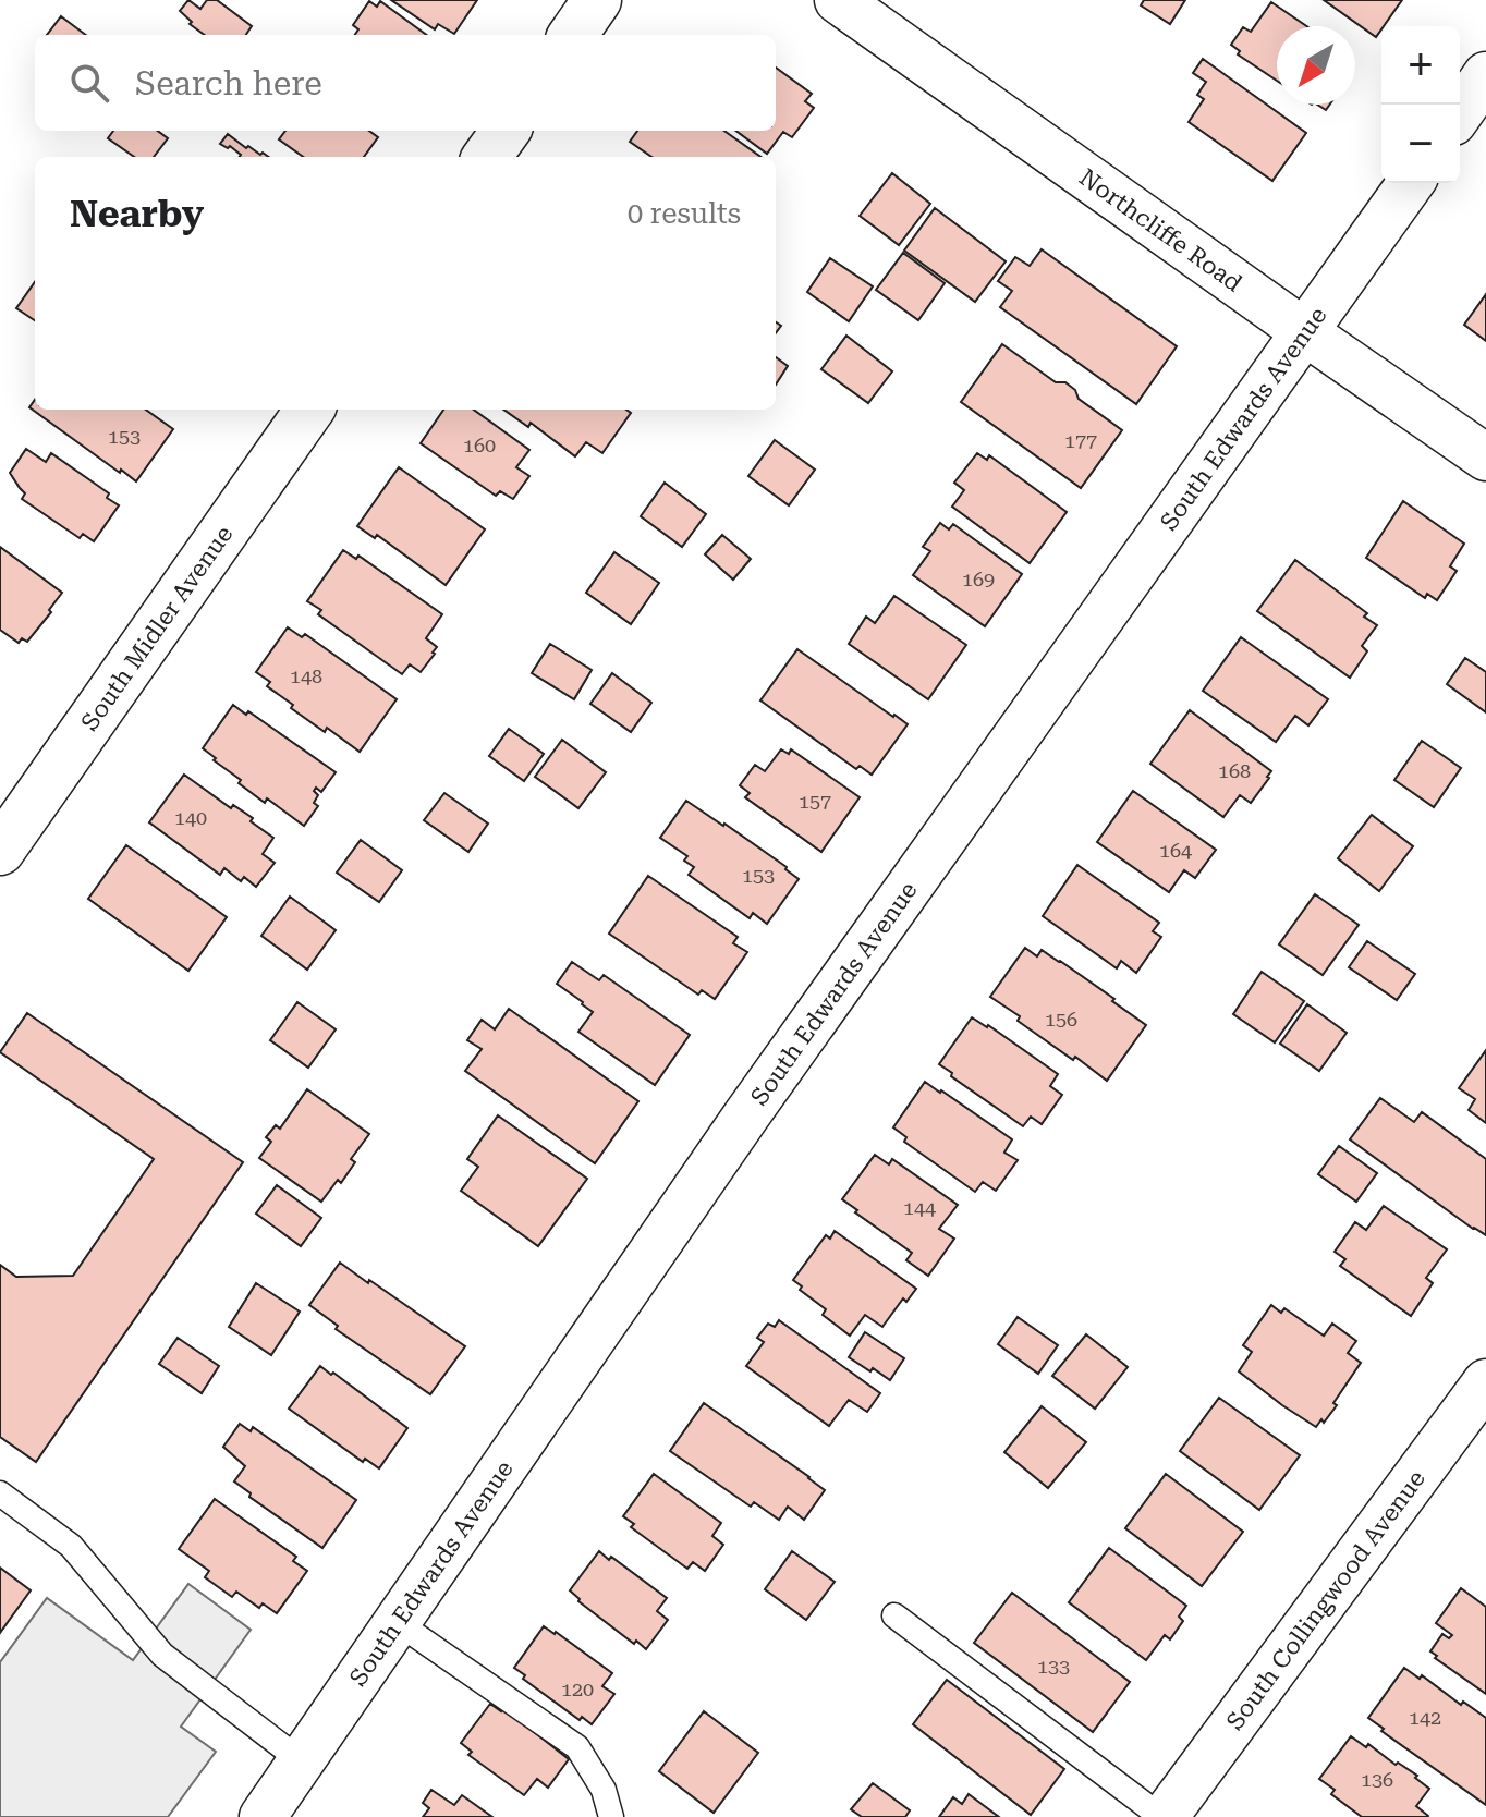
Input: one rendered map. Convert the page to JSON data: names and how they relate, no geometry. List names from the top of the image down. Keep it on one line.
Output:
{"streets":{"main road":["South Midler Avenue"],"street":["Northcliffe Road","South Edwards Avenue","South Collingwood Avenue"]},"crossings":[["Northcliffe Road","South Edwards Avenue"]],"house_numbers":["153","177","160","169","148","168","157","140","164","153","156","144","133","120","142","136"],"north":"bottom left","page":{"map_buttons":["+","−"],"search":"Search here","heading":["Nearby","0 results"]}}
